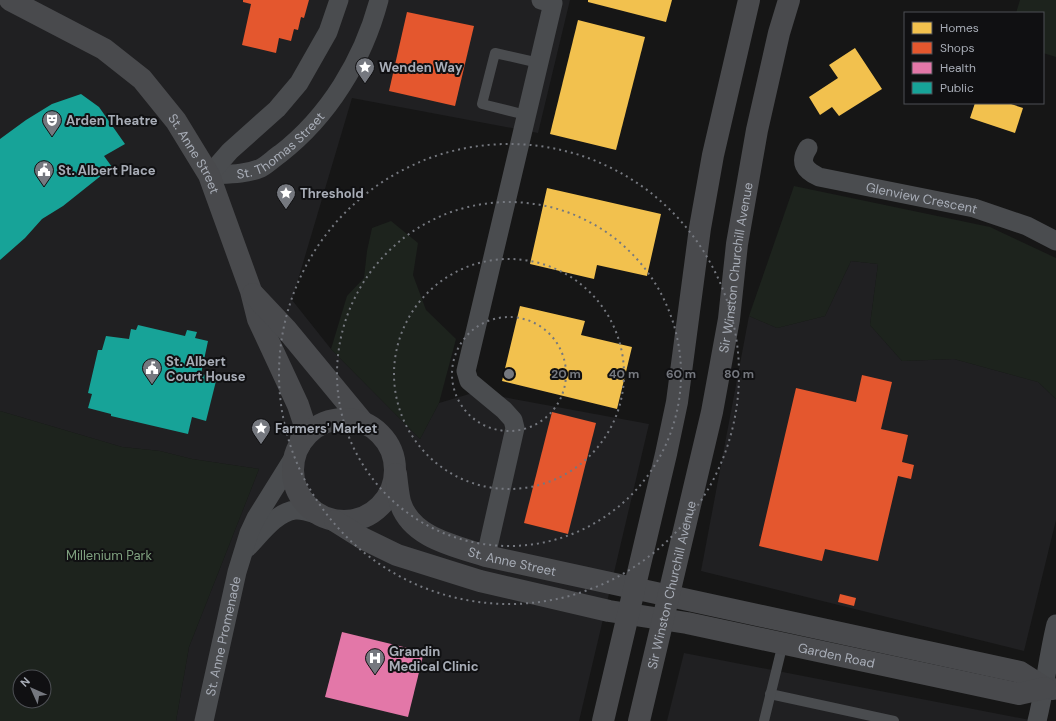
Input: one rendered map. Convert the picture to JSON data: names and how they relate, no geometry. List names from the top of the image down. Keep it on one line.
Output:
{"streets":{"street":["St. Thomas Street","St. Anne Street","Glenview Crescent","Sir Winston Churchill Avenue","St. Anne Promenade","Garden Road"]},"crossings":[["St. Thomas Street","St. Anne Street"],["St. Anne Street","Sir Winston Churchill Avenue"],["St. Anne Street","St. Anne Promenade"],["St. Anne Street","Garden Road"],["Sir Winston Churchill Avenue","Garden Road"]],"parks":["Millenium Park"],"places":{"place":["Wenden Way","Threshold","Farmers' Market"],"theatre":["Arden Theatre"],"public building":["St. Albert Place","St. Albert Court House"],"hospital":["Grandin Medical Clinic"]},"legend":["Homes","Shops","Health","Public"],"north":"top left","rings":["20 m","40 m","60 m","80 m"]}
